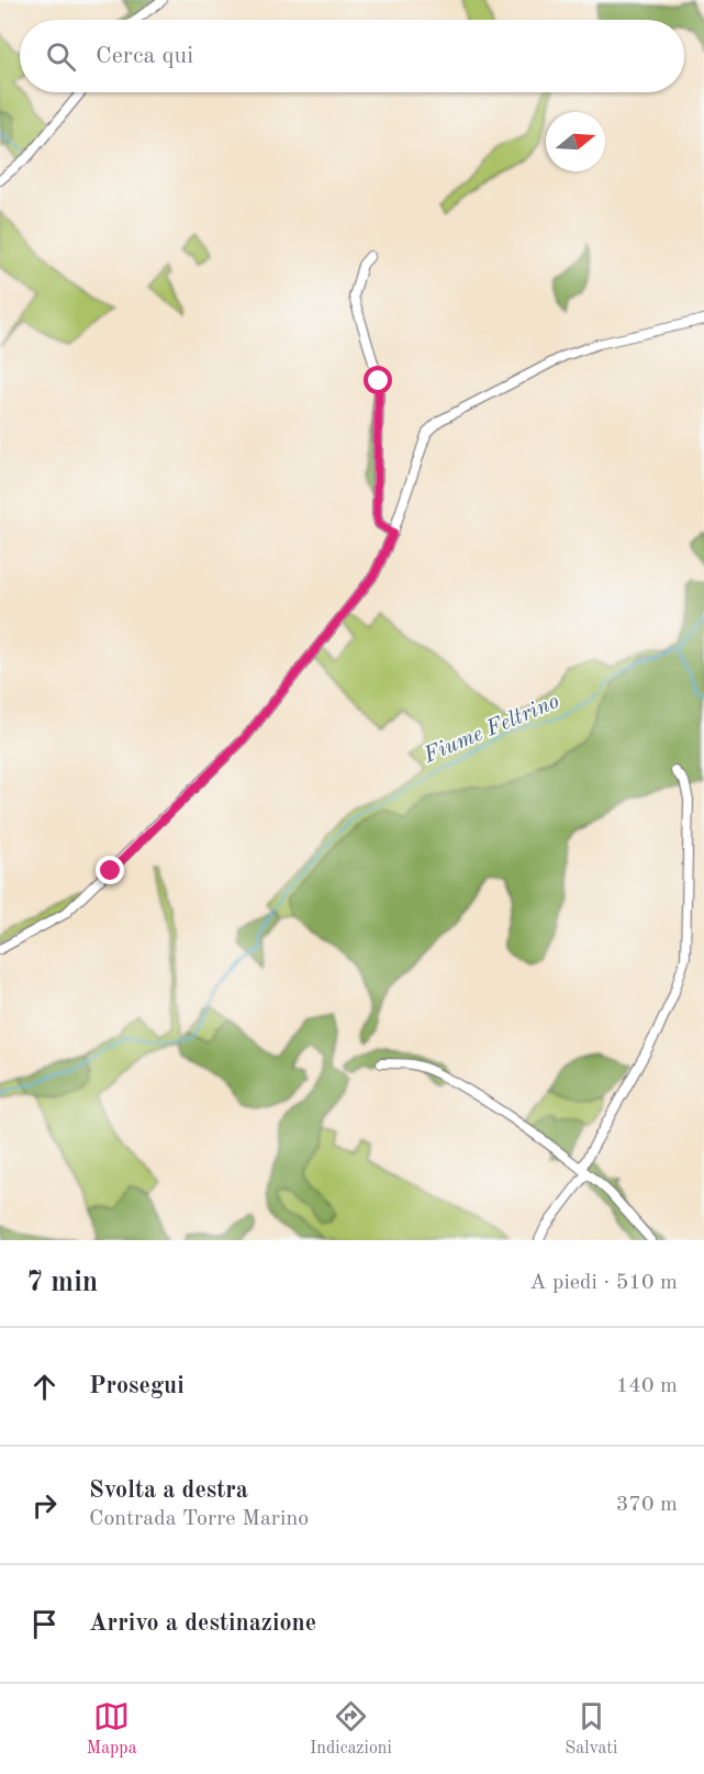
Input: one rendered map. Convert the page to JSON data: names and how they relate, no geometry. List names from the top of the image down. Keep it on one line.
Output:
{"water":["Fiume Feltrino"],"north":"right","page":{"search":"Cerca qui","heading":["7 min","A piedi · 510 m"],"list":[["Prosegui","140 m"],["Svolta a destra","Contrada Torre Marino","370 m"],"Arrivo a destinazione"],"nav":["Mappa","Indicazioni","Salvati"]}}
